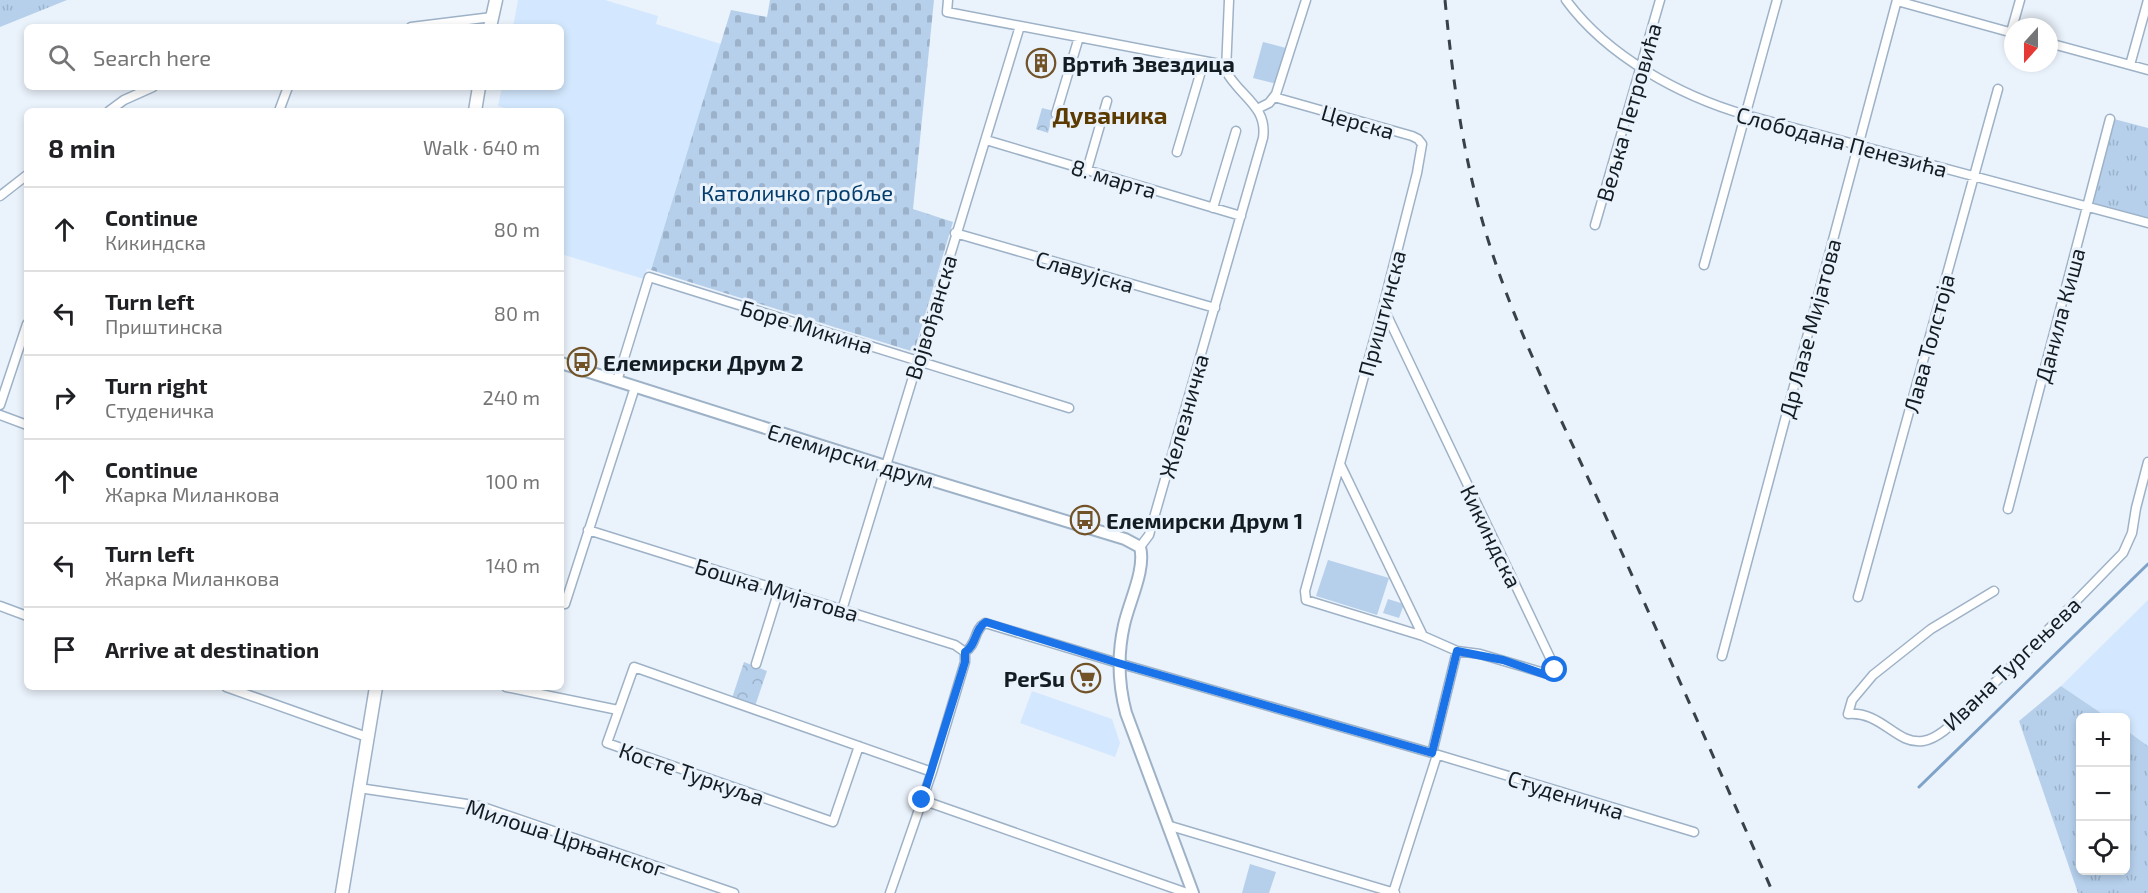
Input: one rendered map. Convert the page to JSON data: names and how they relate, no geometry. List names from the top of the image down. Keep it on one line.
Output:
{"streets":{"street":["Вељка Петровића","Церска","Слободана Пенезића","8. марта","Славујска","Приштинска","Данила Киша","Војвођанска","Боре Микина","Др Лазе Мијатова","Лава Толстоја","Железничка","Елемирски друм","Кикиндска","Бошка Мијатова","Ивана Тургењева","Косте Туркуља","Студеничка","Милоша Црњанског"]},"crossings":[["Вељка Петровића","Слободана Пенезића"],["Церска","Приштинска"],["Слободана Пенезића","Данила Киша"],["Слободана Пенезића","Др Лазе Мијатова"],["Слободана Пенезића","Лава Толстоја"],["8. марта","Војвођанска"],["8. марта","Железничка"],["Славујска","Војвођанска"],["Славујска","Железничка"],["Приштинска","Кикиндска"],["Војвођанска","Боре Микина"],["Војвођанска","Елемирски друм"],["Војвођанска","Бошка Мијатова"],["Боре Микина","Елемирски друм"],["Железничка","Елемирски друм"],["Железничка","Студеничка"],["Бошка Мијатова","Студеничка"]],"districts":["Дуваника"],"parks":["Католичко гробље"],"places":{"building":["Вртић Звездица"],"bus stop":["Елемирски Друм 2","Елемирски Друм 1"],"supermarket":["PerSu"]},"north":"bottom","page":{"search":"Search here","heading":["8 min","Walk · 640 m"],"list":[["Continue","Кикиндска","80 m"],["Turn left","Приштинска","80 m"],["Turn right","Студеничка","240 m"],["Continue","Жарка Миланкова","100 m"],["Turn left","Жарка Миланкова","140 m"],"Arrive at destination"],"map_buttons":["+","−"]}}
